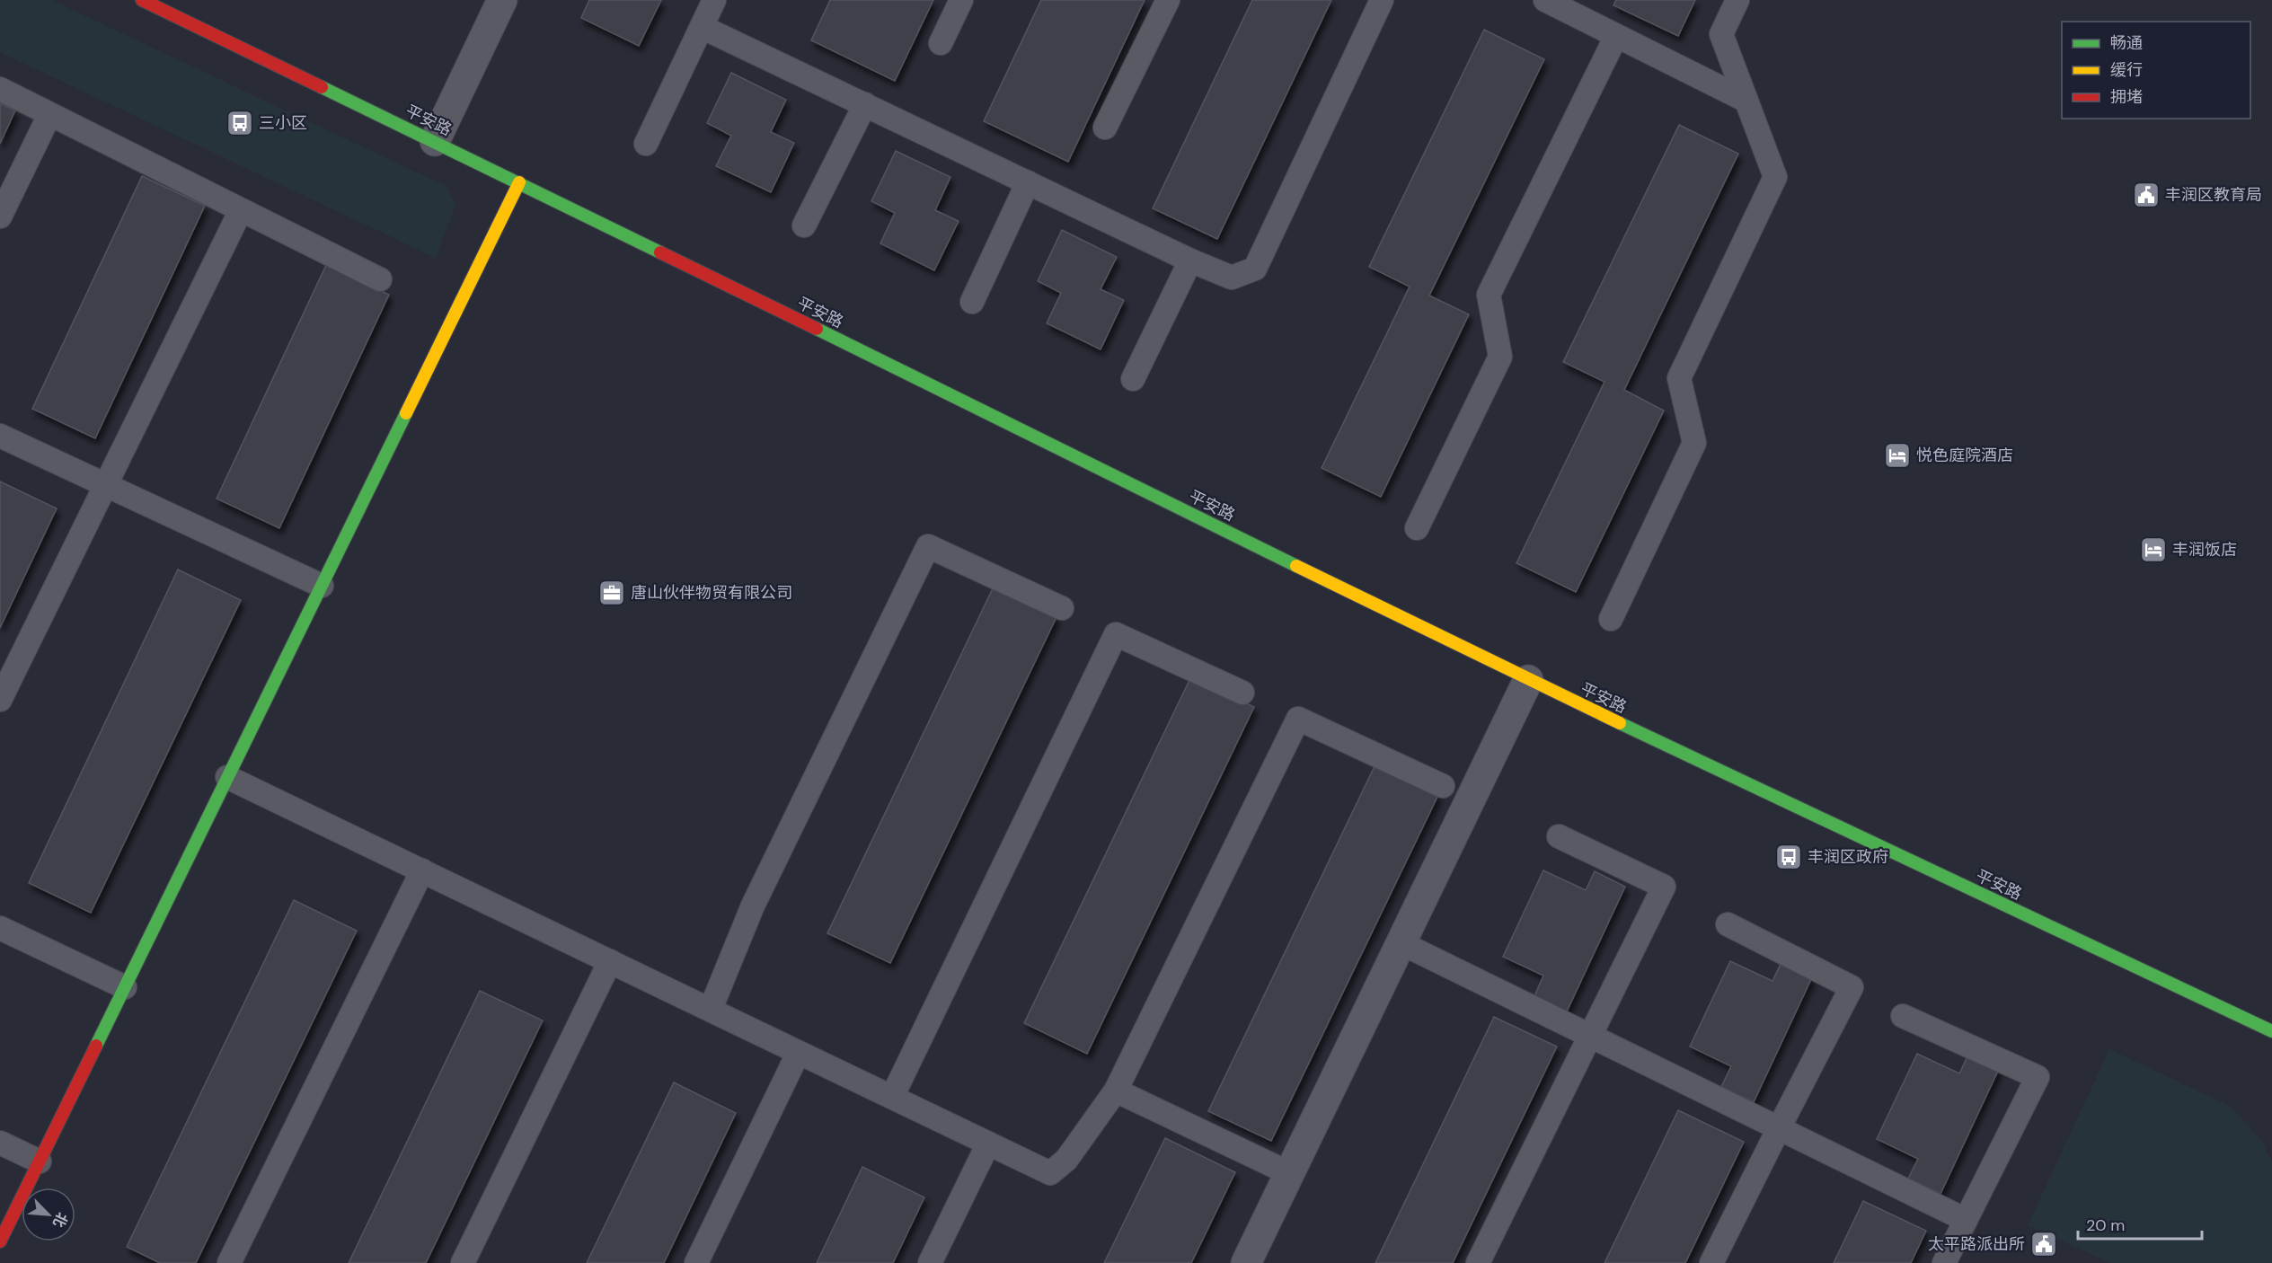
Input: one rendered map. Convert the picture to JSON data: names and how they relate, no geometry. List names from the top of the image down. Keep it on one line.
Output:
{"streets":{"street":["平安路"]},"places":{"bus stop":["三小区","丰润区政府"],"public building":["丰润区教育局","太平路派出所"],"hotel":["悦色庭院酒店","丰润饭店"],"office":["唐山伙伴物贸有限公司"]},"legend":["畅通","缓行","拥堵"],"scale_bar":"20 m","north":"bottom right"}
